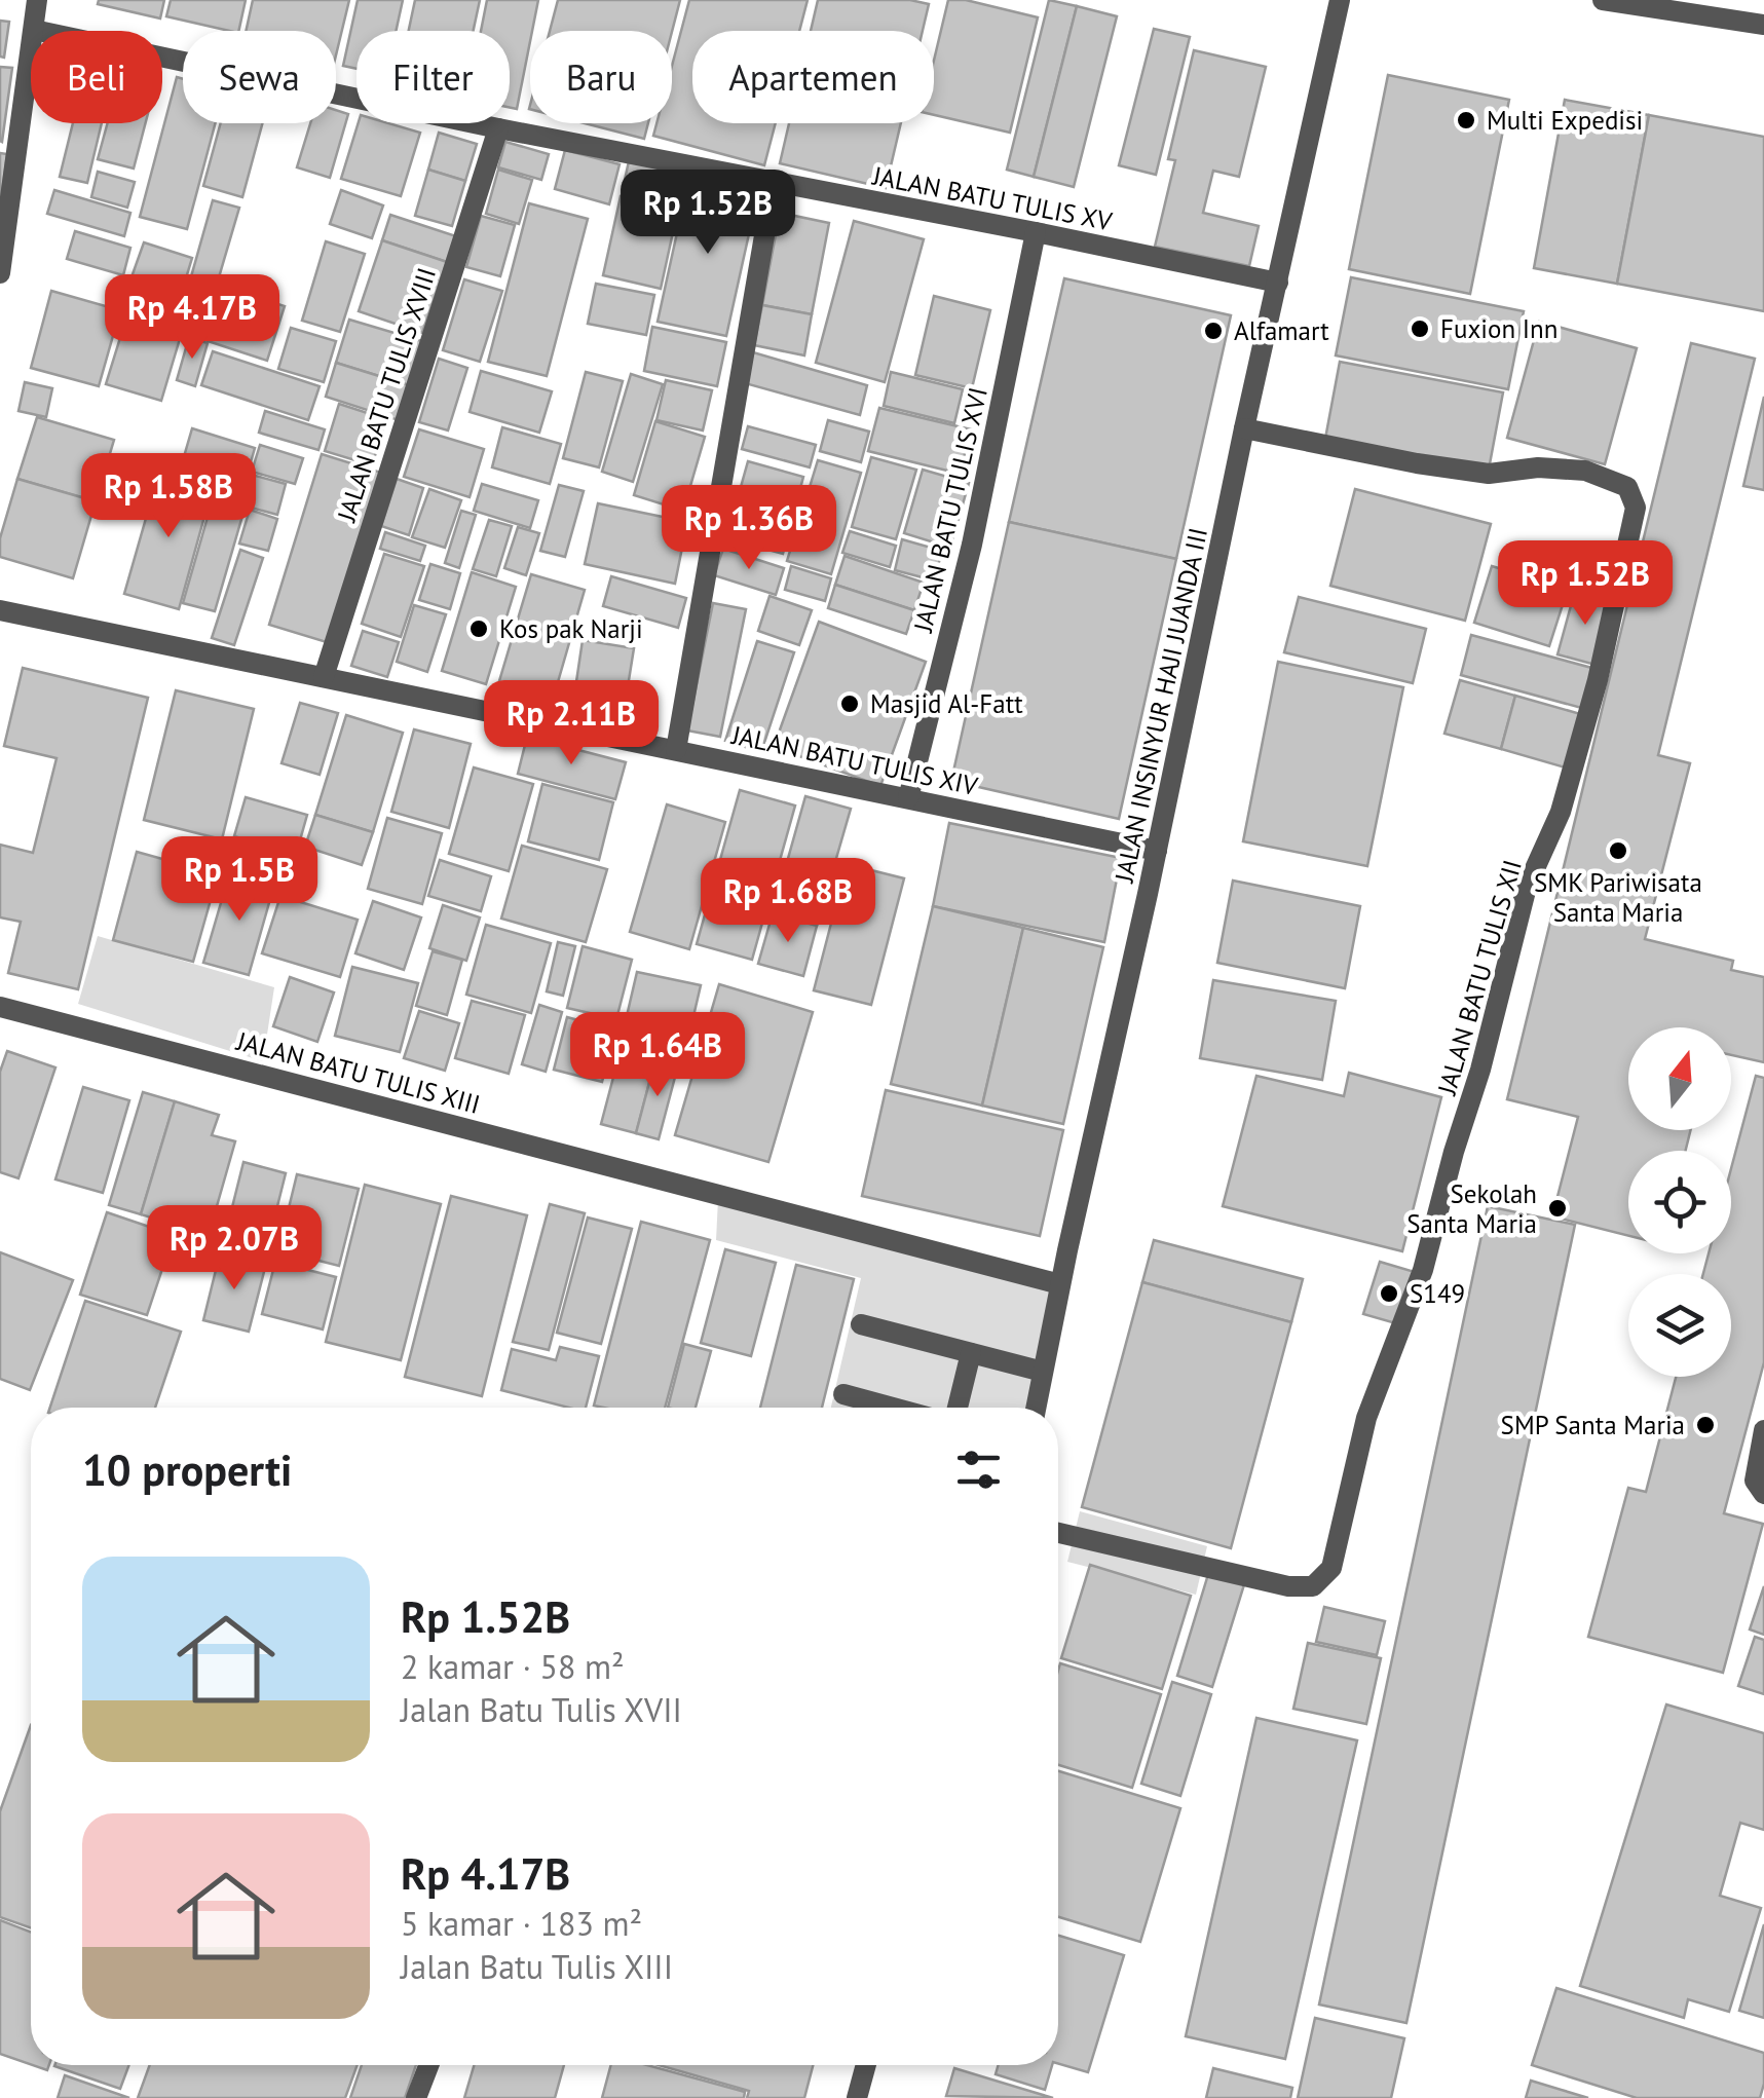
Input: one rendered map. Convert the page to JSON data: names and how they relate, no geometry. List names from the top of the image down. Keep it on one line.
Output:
{"streets":{"street":["JALAN BATU TULIS XV","JALAN BATU TULIS XVIII","JALAN BATU TULIS XVI","JALAN INSINYUR HAJI JUANDA III","JALAN BATU TULIS XIV","JALAN BATU TULIS XII","JALAN BATU TULIS XIII"]},"crossings":[["JALAN BATU TULIS XV","JALAN BATU TULIS XVIII"],["JALAN BATU TULIS XV","JALAN BATU TULIS XVI"],["JALAN BATU TULIS XV","JALAN INSINYUR HAJI JUANDA III"],["JALAN BATU TULIS XVIII","JALAN BATU TULIS XIV"],["JALAN BATU TULIS XVI","JALAN BATU TULIS XIV"],["JALAN INSINYUR HAJI JUANDA III","JALAN BATU TULIS XIV"],["JALAN INSINYUR HAJI JUANDA III","JALAN BATU TULIS XII"],["JALAN INSINYUR HAJI JUANDA III","JALAN BATU TULIS XIII"]],"places":["Multi Expedisi","Fuxion Inn","Alfamart","Kos pak Narji","Masjid Al-Fatt","SMK Pariwisata Santa Maria","Sekolah Santa Maria","S149","SMP Santa Maria"],"north":"top","page":{"chip":["Beli","Sewa","Filter","Baru","Apartemen"],"price":["Rp 1.52B","Rp 4.17B","Rp 1.58B","Rp 1.36B","Rp 1.52B","Rp 2.11B","Rp 1.5B","Rp 1.68B","Rp 1.64B","Rp 2.07B"],"heading":"10 properti","list":[{"name":"Rp 1.52B","note":"2 kamar · 58 m² · Jalan Batu Tulis XVII"},{"name":"Rp 4.17B","note":"5 kamar · 183 m² · Jalan Batu Tulis XIII"}]}}
